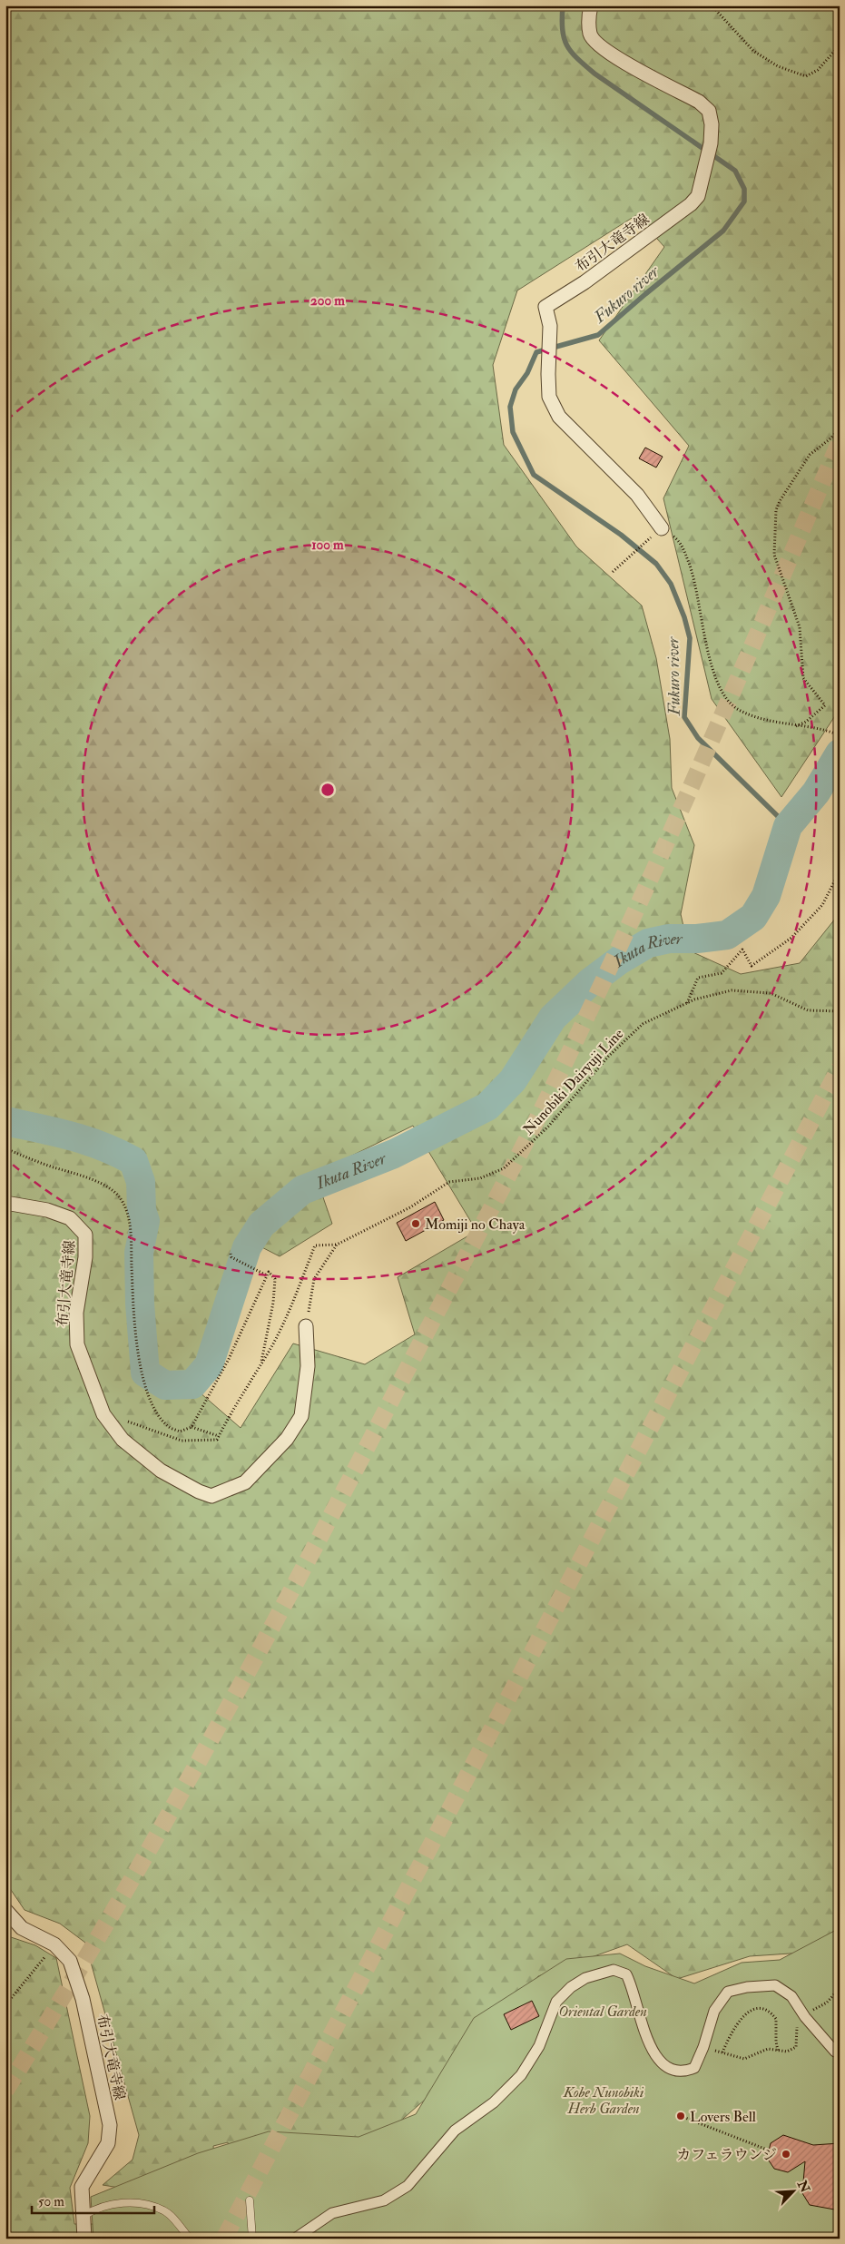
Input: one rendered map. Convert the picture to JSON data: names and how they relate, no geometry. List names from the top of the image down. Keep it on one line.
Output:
{"streets":{"street":["布引大竜寺線"],"path":["Nunobiki Dairyuji Line"]},"water":["Fukuro river","Ikuta River"],"parks":["Oriental Garden","Kobe Nunobiki Herb Garden"],"places":["Momiji no Chaya","Lovers Bell","カフェラウンジ"],"scale_bar":"50 m","north":"top right","rings":["200 m","100 m"]}
